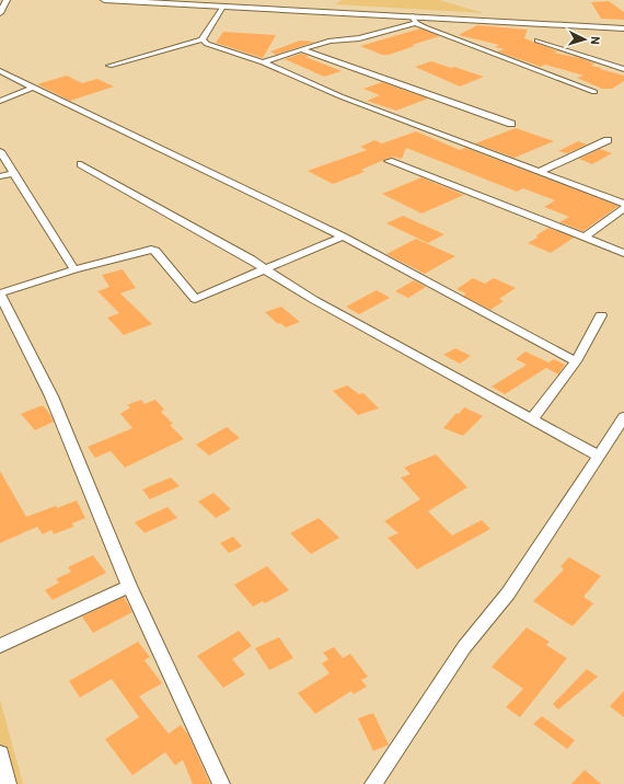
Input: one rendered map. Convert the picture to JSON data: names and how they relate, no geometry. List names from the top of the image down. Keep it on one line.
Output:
{"north":"right"}
